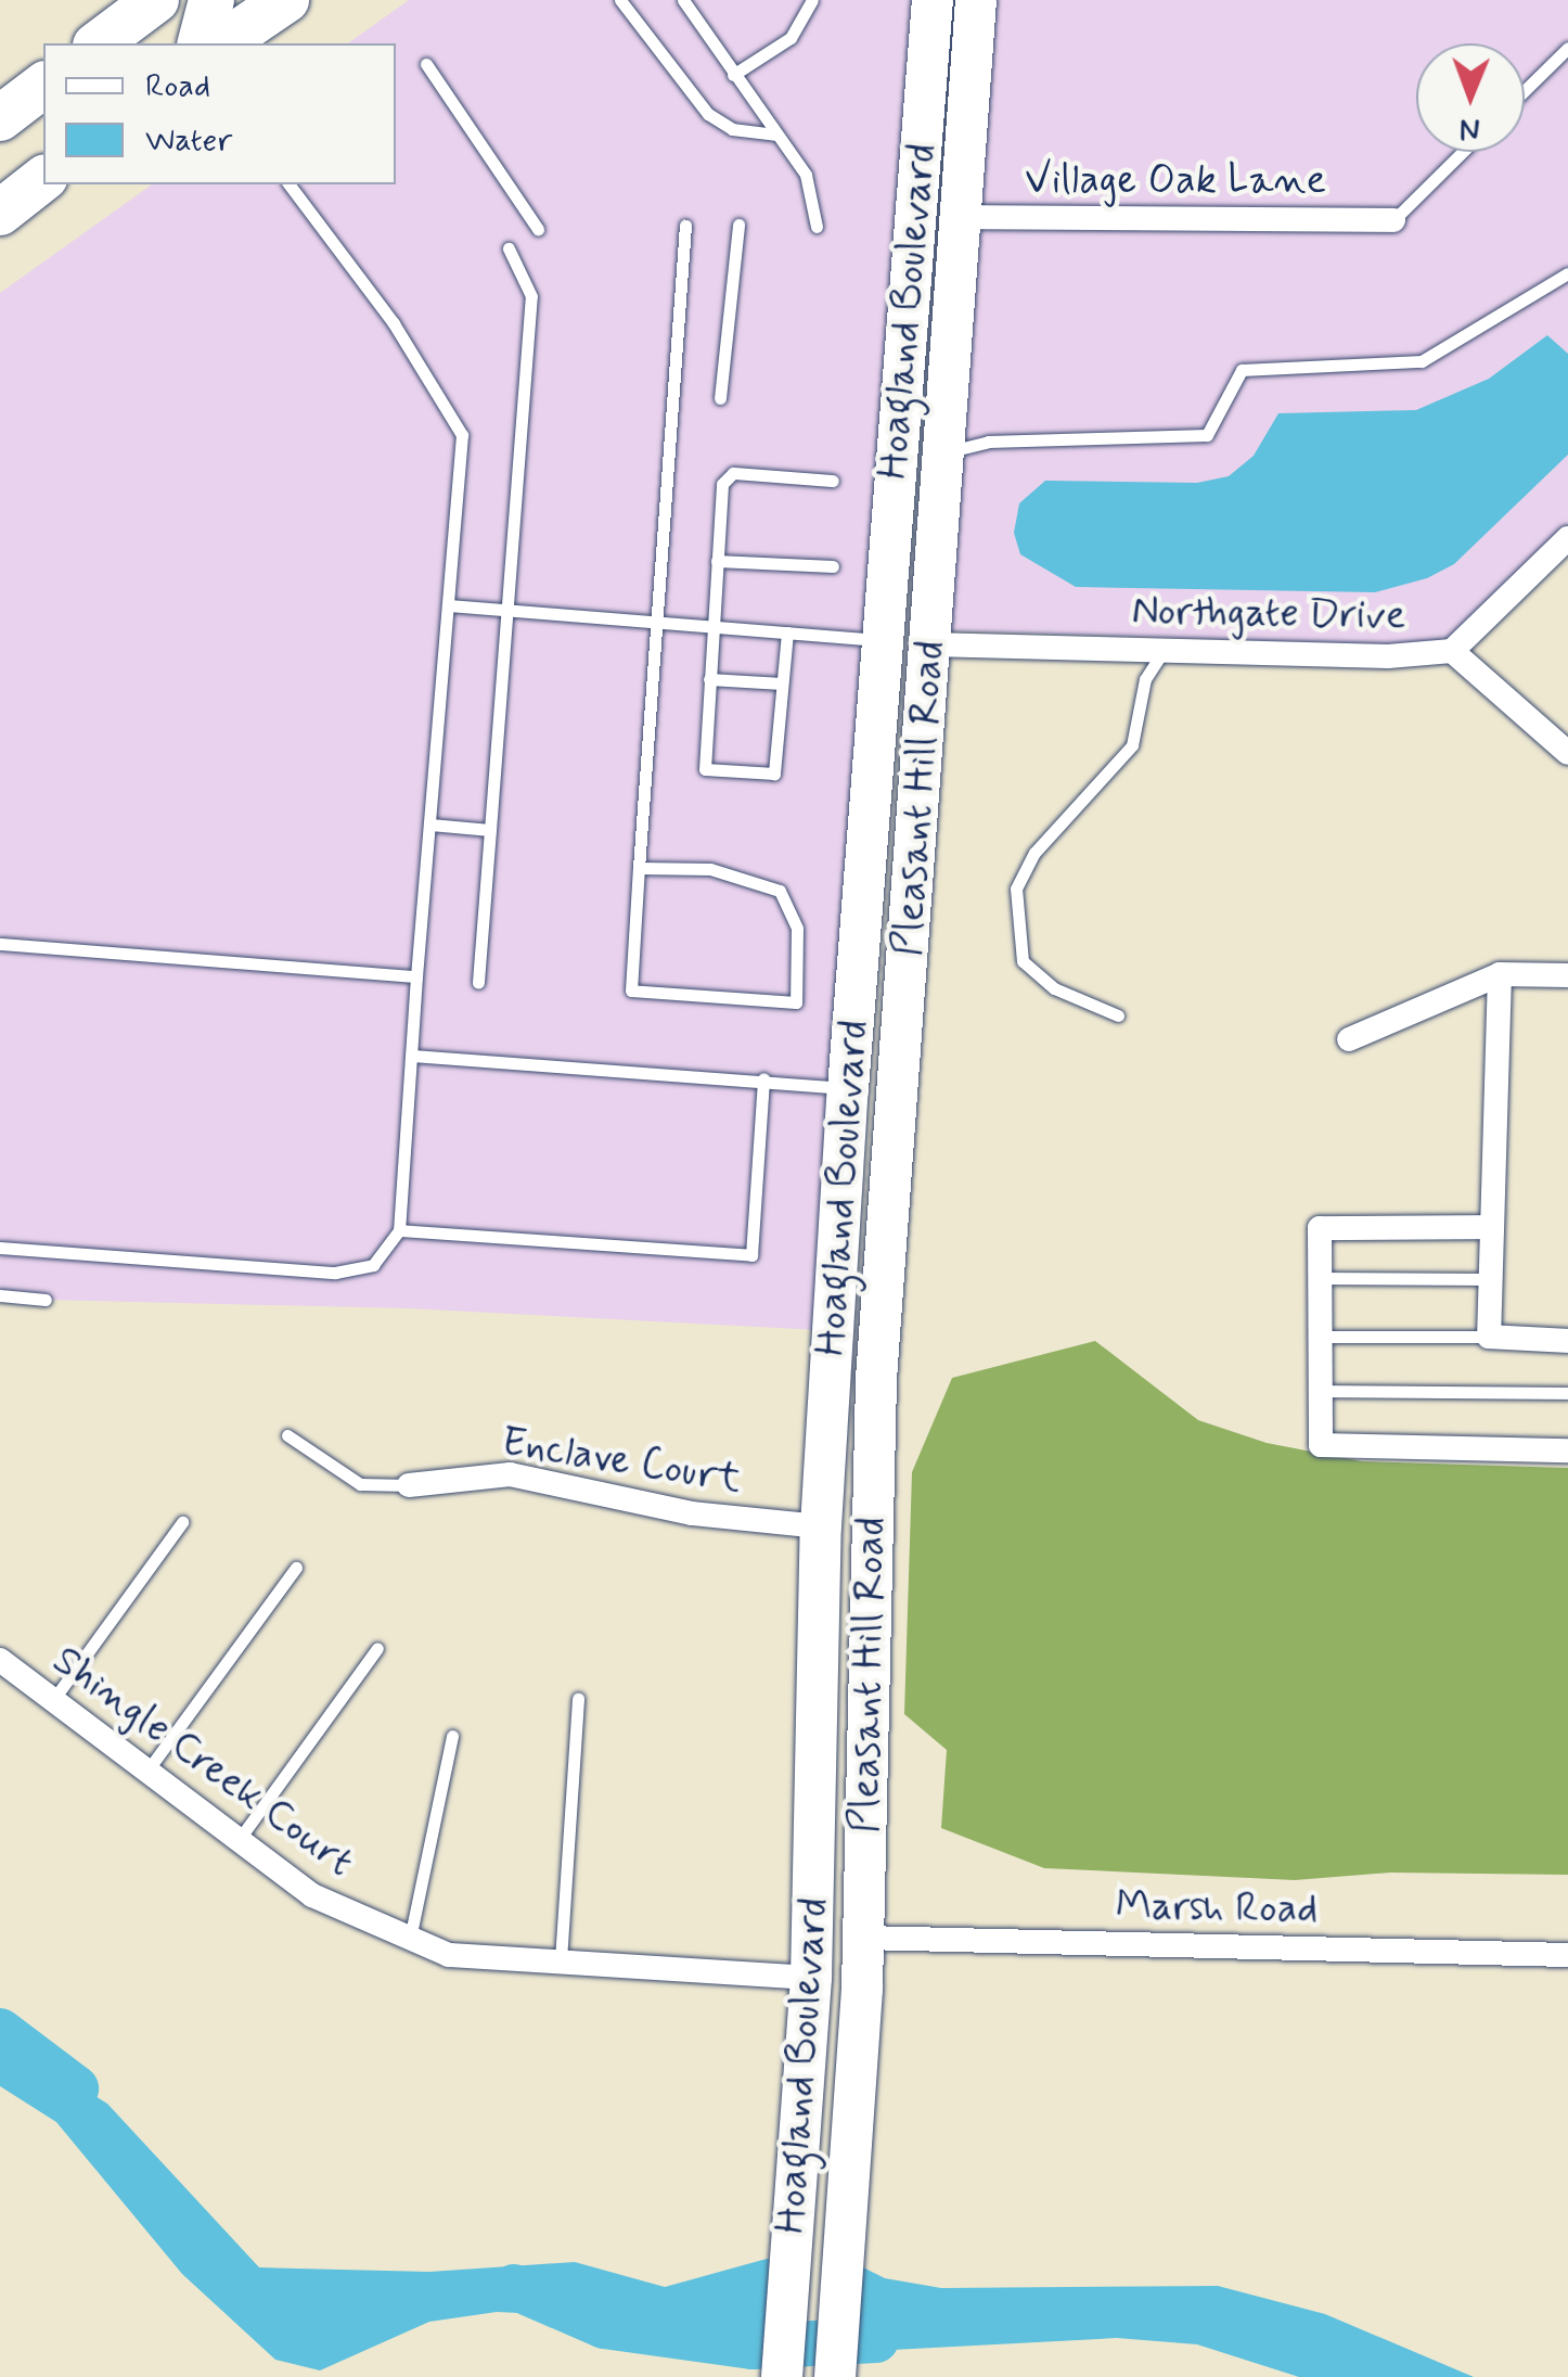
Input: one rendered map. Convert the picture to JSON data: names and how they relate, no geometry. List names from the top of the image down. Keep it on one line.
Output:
{"streets":{"main road":["Hoagland Boulevard","Pleasant Hill Road"],"street":["Village Oak Lane","Northgate Drive","Enclave Court","Shingle Creek Court","Marsh Road"]},"crossings":[["Village Oak Lane","Pleasant Hill Road"],["Hoagland Boulevard","Enclave Court"],["Hoagland Boulevard","Shingle Creek Court"],["Northgate Drive","Pleasant Hill Road"],["Pleasant Hill Road","Marsh Road"]],"legend":["Road","Water"],"north":"bottom"}
